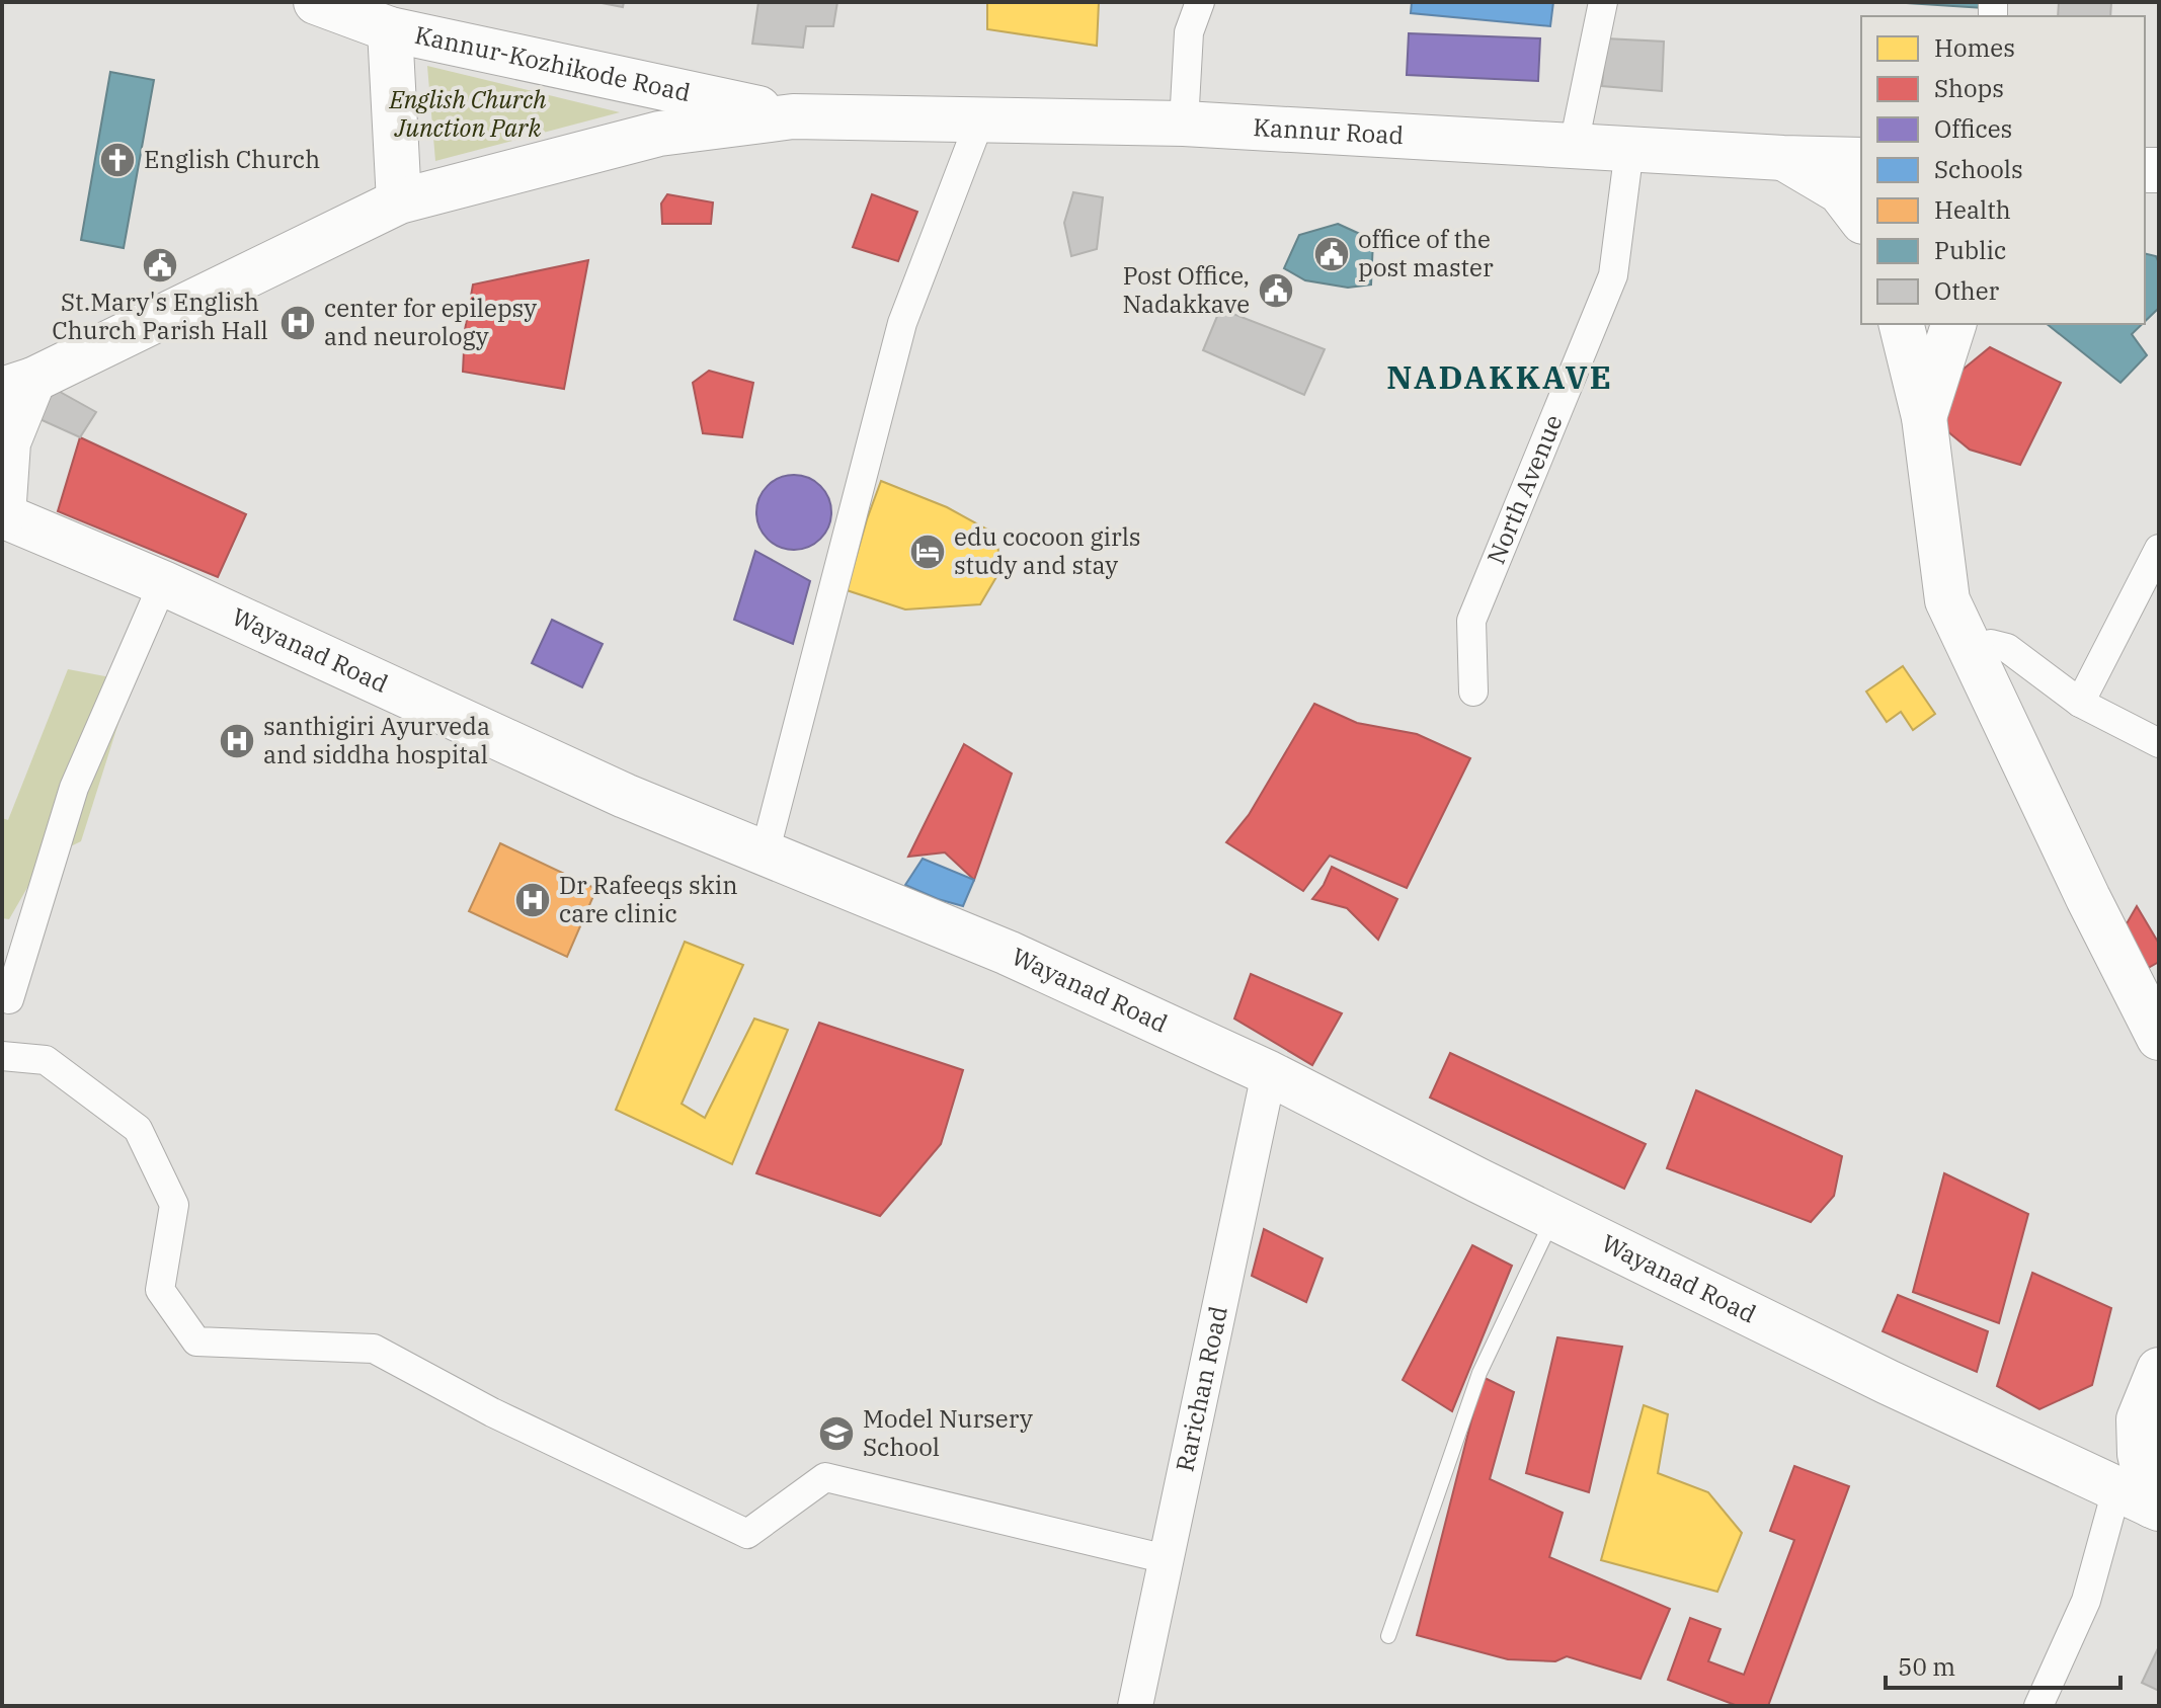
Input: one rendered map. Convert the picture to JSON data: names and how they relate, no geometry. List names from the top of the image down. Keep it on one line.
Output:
{"streets":{"main road":["Kannur-Kozhikode Road","Kannur Road","Wayanad Road"],"street":["North Avenue","Rarichan Road"]},"crossings":[["Kannur-Kozhikode Road","Kannur Road"],["Kannur Road","North Avenue"],["Wayanad Road","Rarichan Road"]],"districts":["NADAKKAVE"],"parks":["English Church Junction Park"],"places":{"church":["English Church"],"public building":["office of the post master","St.Mary's English Church Parish Hall","Post Office, Nadakkave"],"hospital":["center for epilepsy and neurology","santhigiri Ayurveda and siddha hospital","Dr Rafeeqs skin care clinic"],"hotel":["edu cocoon girls study and stay"],"school or university":["Model Nursery School"]},"legend":["Homes","Shops","Offices","Schools","Health","Public","Other"],"scale_bar":"50 m"}
